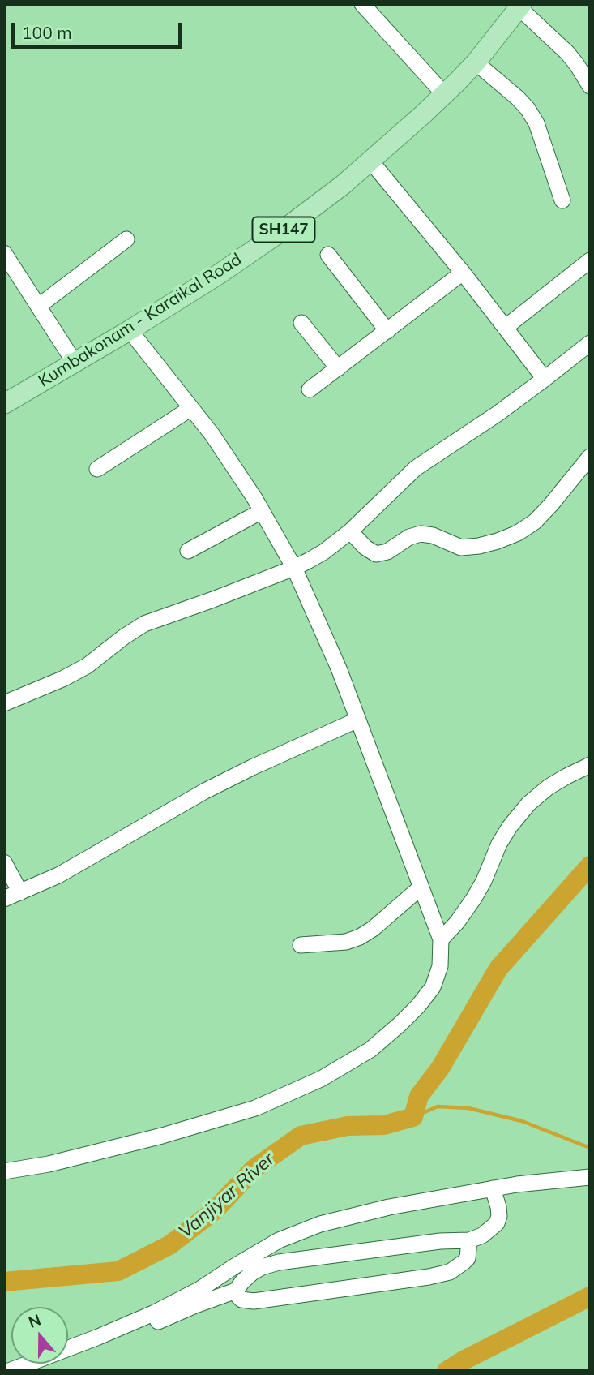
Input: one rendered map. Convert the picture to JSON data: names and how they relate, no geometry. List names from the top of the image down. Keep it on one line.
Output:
{"streets":{"main road":["SH147","Kumbakonam - Karaikal Road"]},"water":["Vanjiyar River"],"scale_bar":"100 m","north":"top"}
